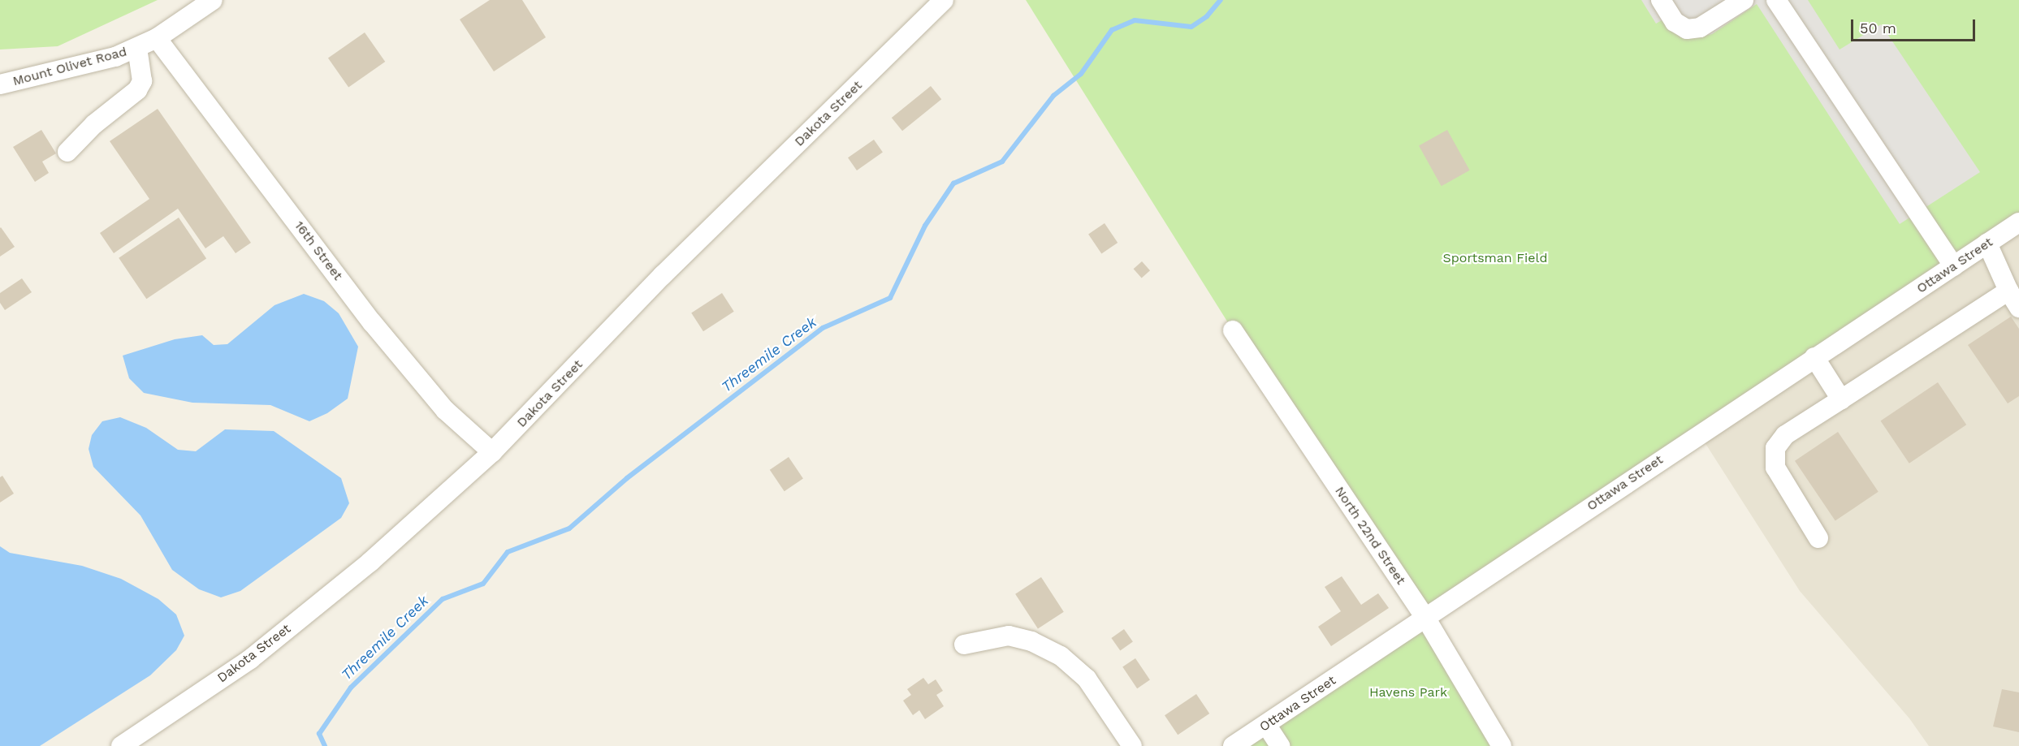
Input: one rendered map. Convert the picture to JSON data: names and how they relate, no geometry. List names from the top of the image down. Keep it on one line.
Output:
{"streets":{"street":["Mount Olivet Road","Dakota Street","16th Street","Ottawa Street","North 22nd Street"]},"crossings":[["Mount Olivet Road","16th Street"],["Dakota Street","16th Street"],["Ottawa Street","North 22nd Street"]],"water":["Threemile Creek"],"parks":["Sportsman Field","Havens Park"],"scale_bar":"50 m"}
